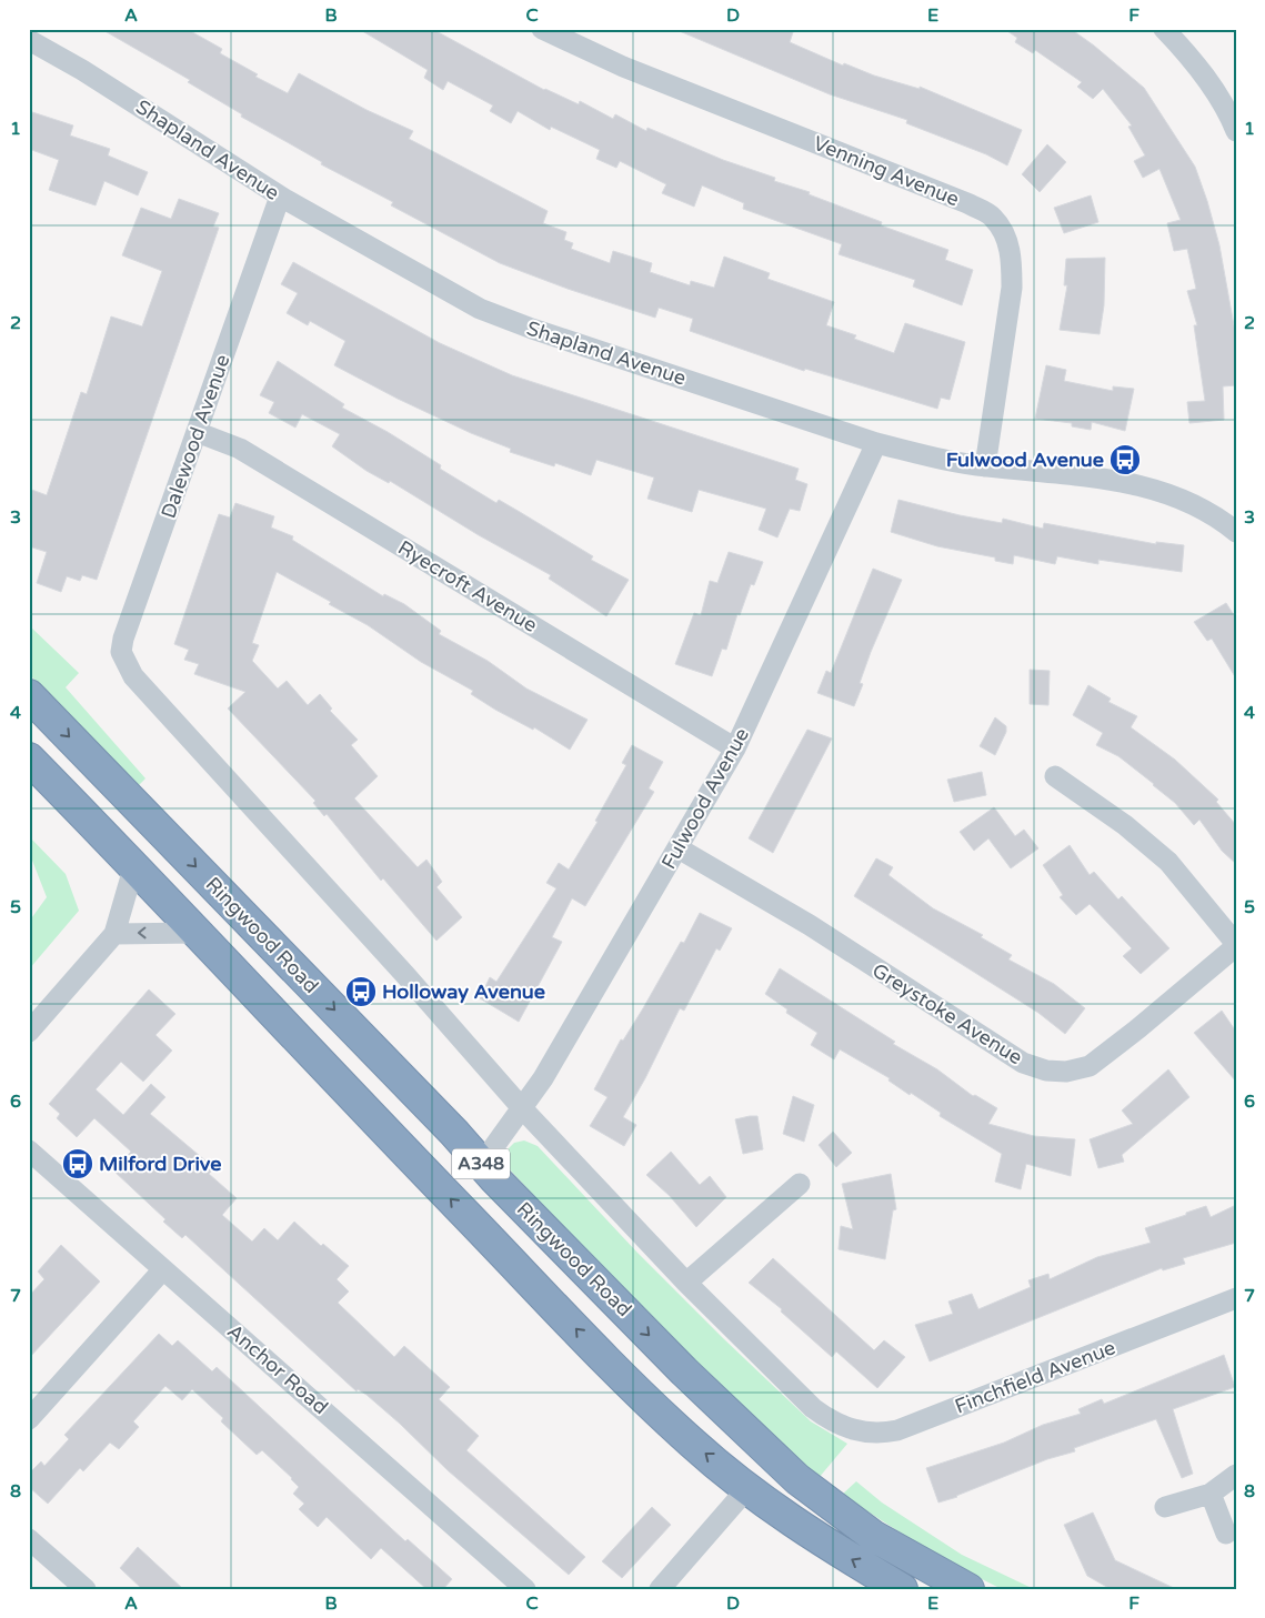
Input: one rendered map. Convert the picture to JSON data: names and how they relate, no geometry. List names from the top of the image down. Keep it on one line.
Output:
{"streets":{"highway":["Ringwood Road","A348"],"street":["Shapland Avenue","Venning Avenue","Dalewood Avenue","Ryecroft Avenue","Fulwood Avenue","Greystoke Avenue","Anchor Road","Finchfield Avenue"]},"crossings":[["Shapland Avenue","Venning Avenue"],["Shapland Avenue","Dalewood Avenue"],["Shapland Avenue","Fulwood Avenue"],["Dalewood Avenue","Ryecroft Avenue"],["Dalewood Avenue","Fulwood Avenue"],["Ryecroft Avenue","Fulwood Avenue"],["Fulwood Avenue","Ringwood Road"],["Fulwood Avenue","Greystoke Avenue"]],"places":{"bus stop":["Fulwood Avenue","Holloway Avenue","Milford Drive"]},"grid":{"columns":["A","B","C","D","E","F"],"rows":["1","2","3","4","5","6","7","8"]}}
